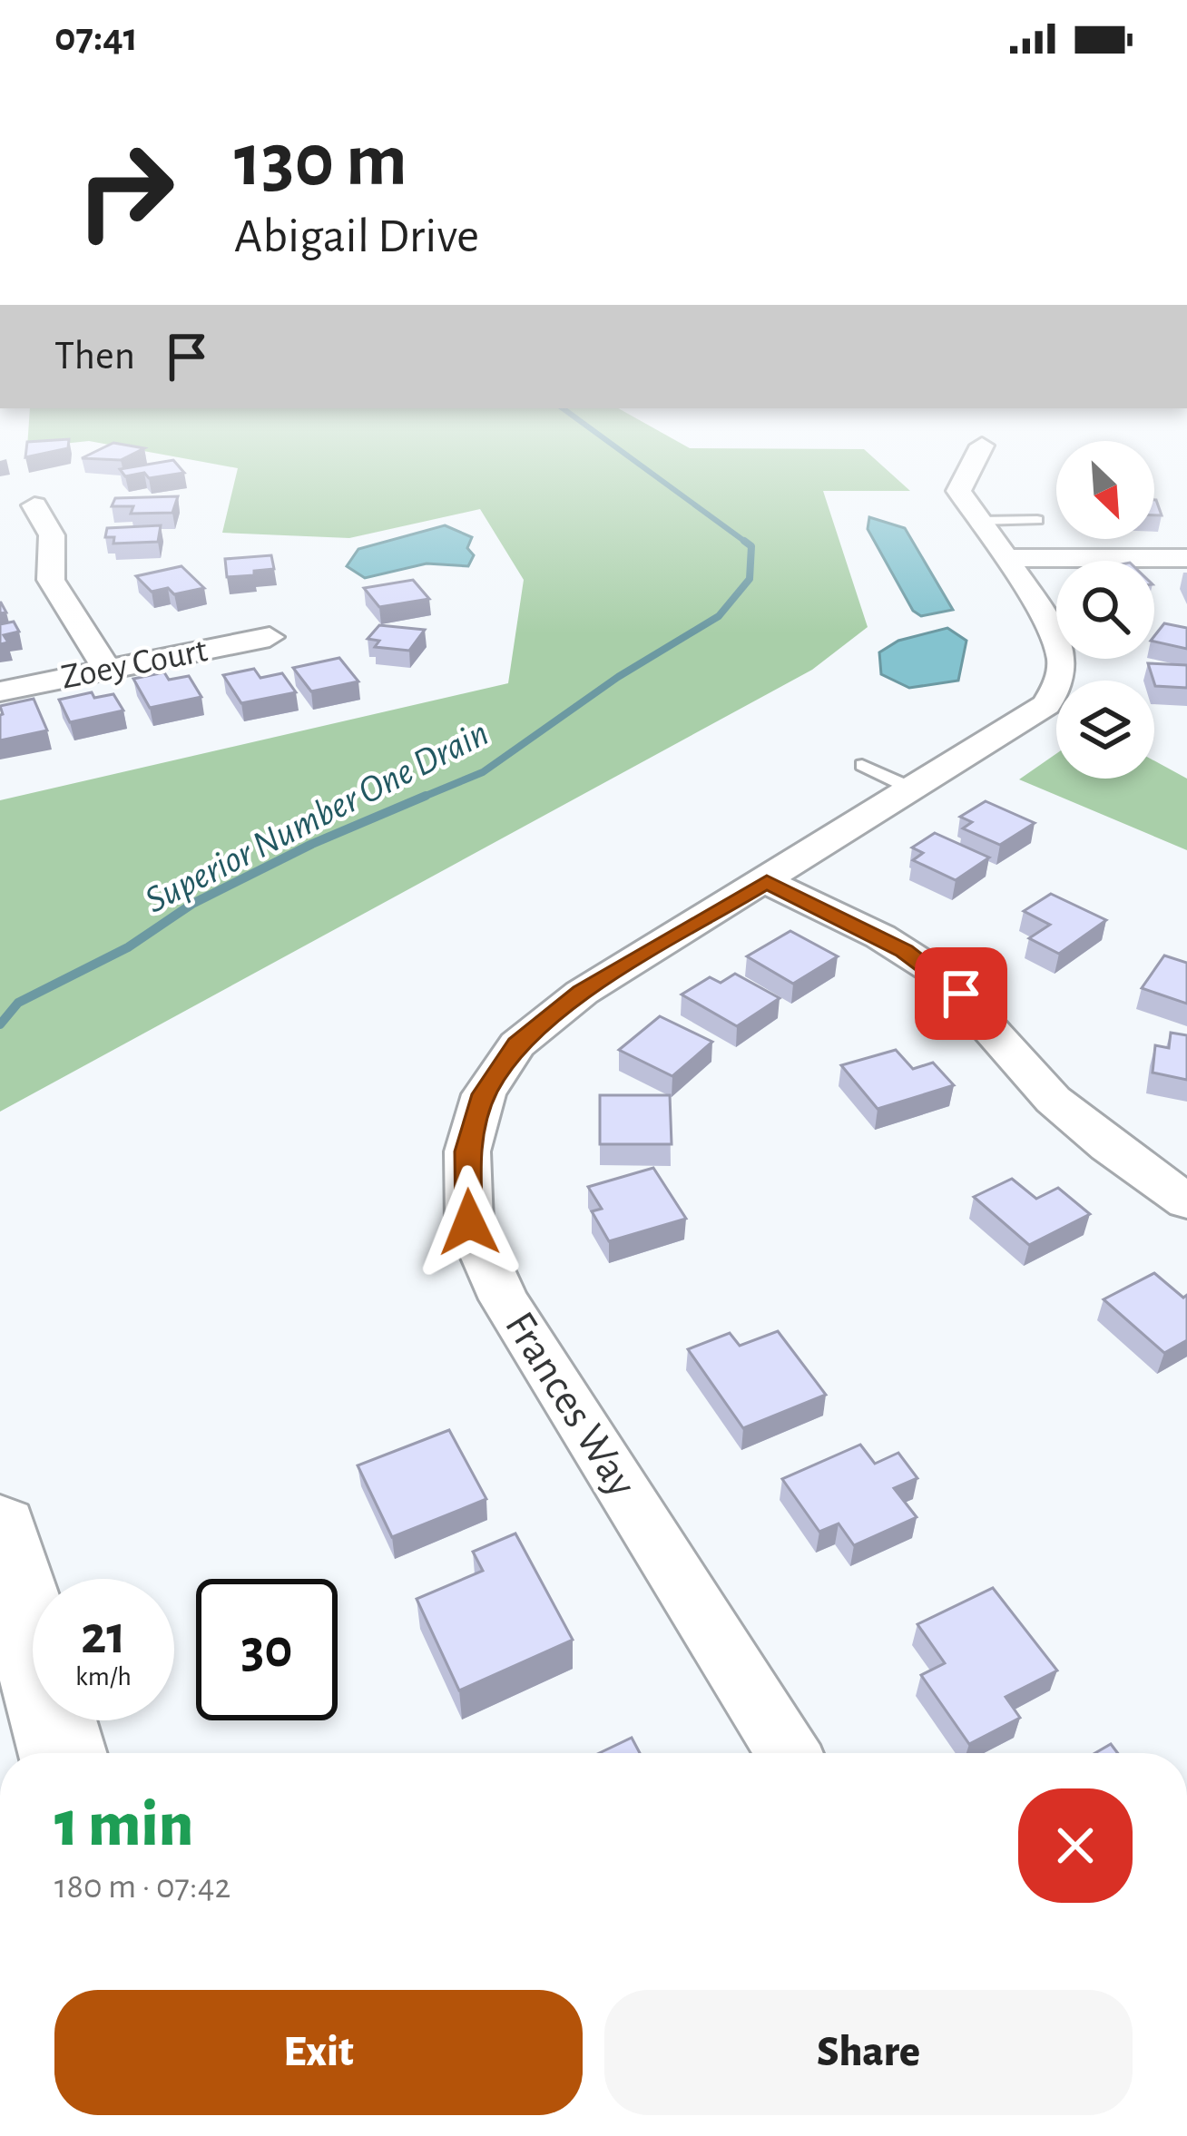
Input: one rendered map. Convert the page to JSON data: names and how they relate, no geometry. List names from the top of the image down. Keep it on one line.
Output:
{"streets":{"street":["Zoey Court","Frances Way"]},"water":["Superior Number One Drain"],"north":"bottom right","page":{"status":"07:41","turn":["130 m","Abigail Drive"],"then":"Then","speed":"21 km/h","limit":"30","heading":["1 min","180 m · 07:42"],"buttons":["Exit","Share"]}}
